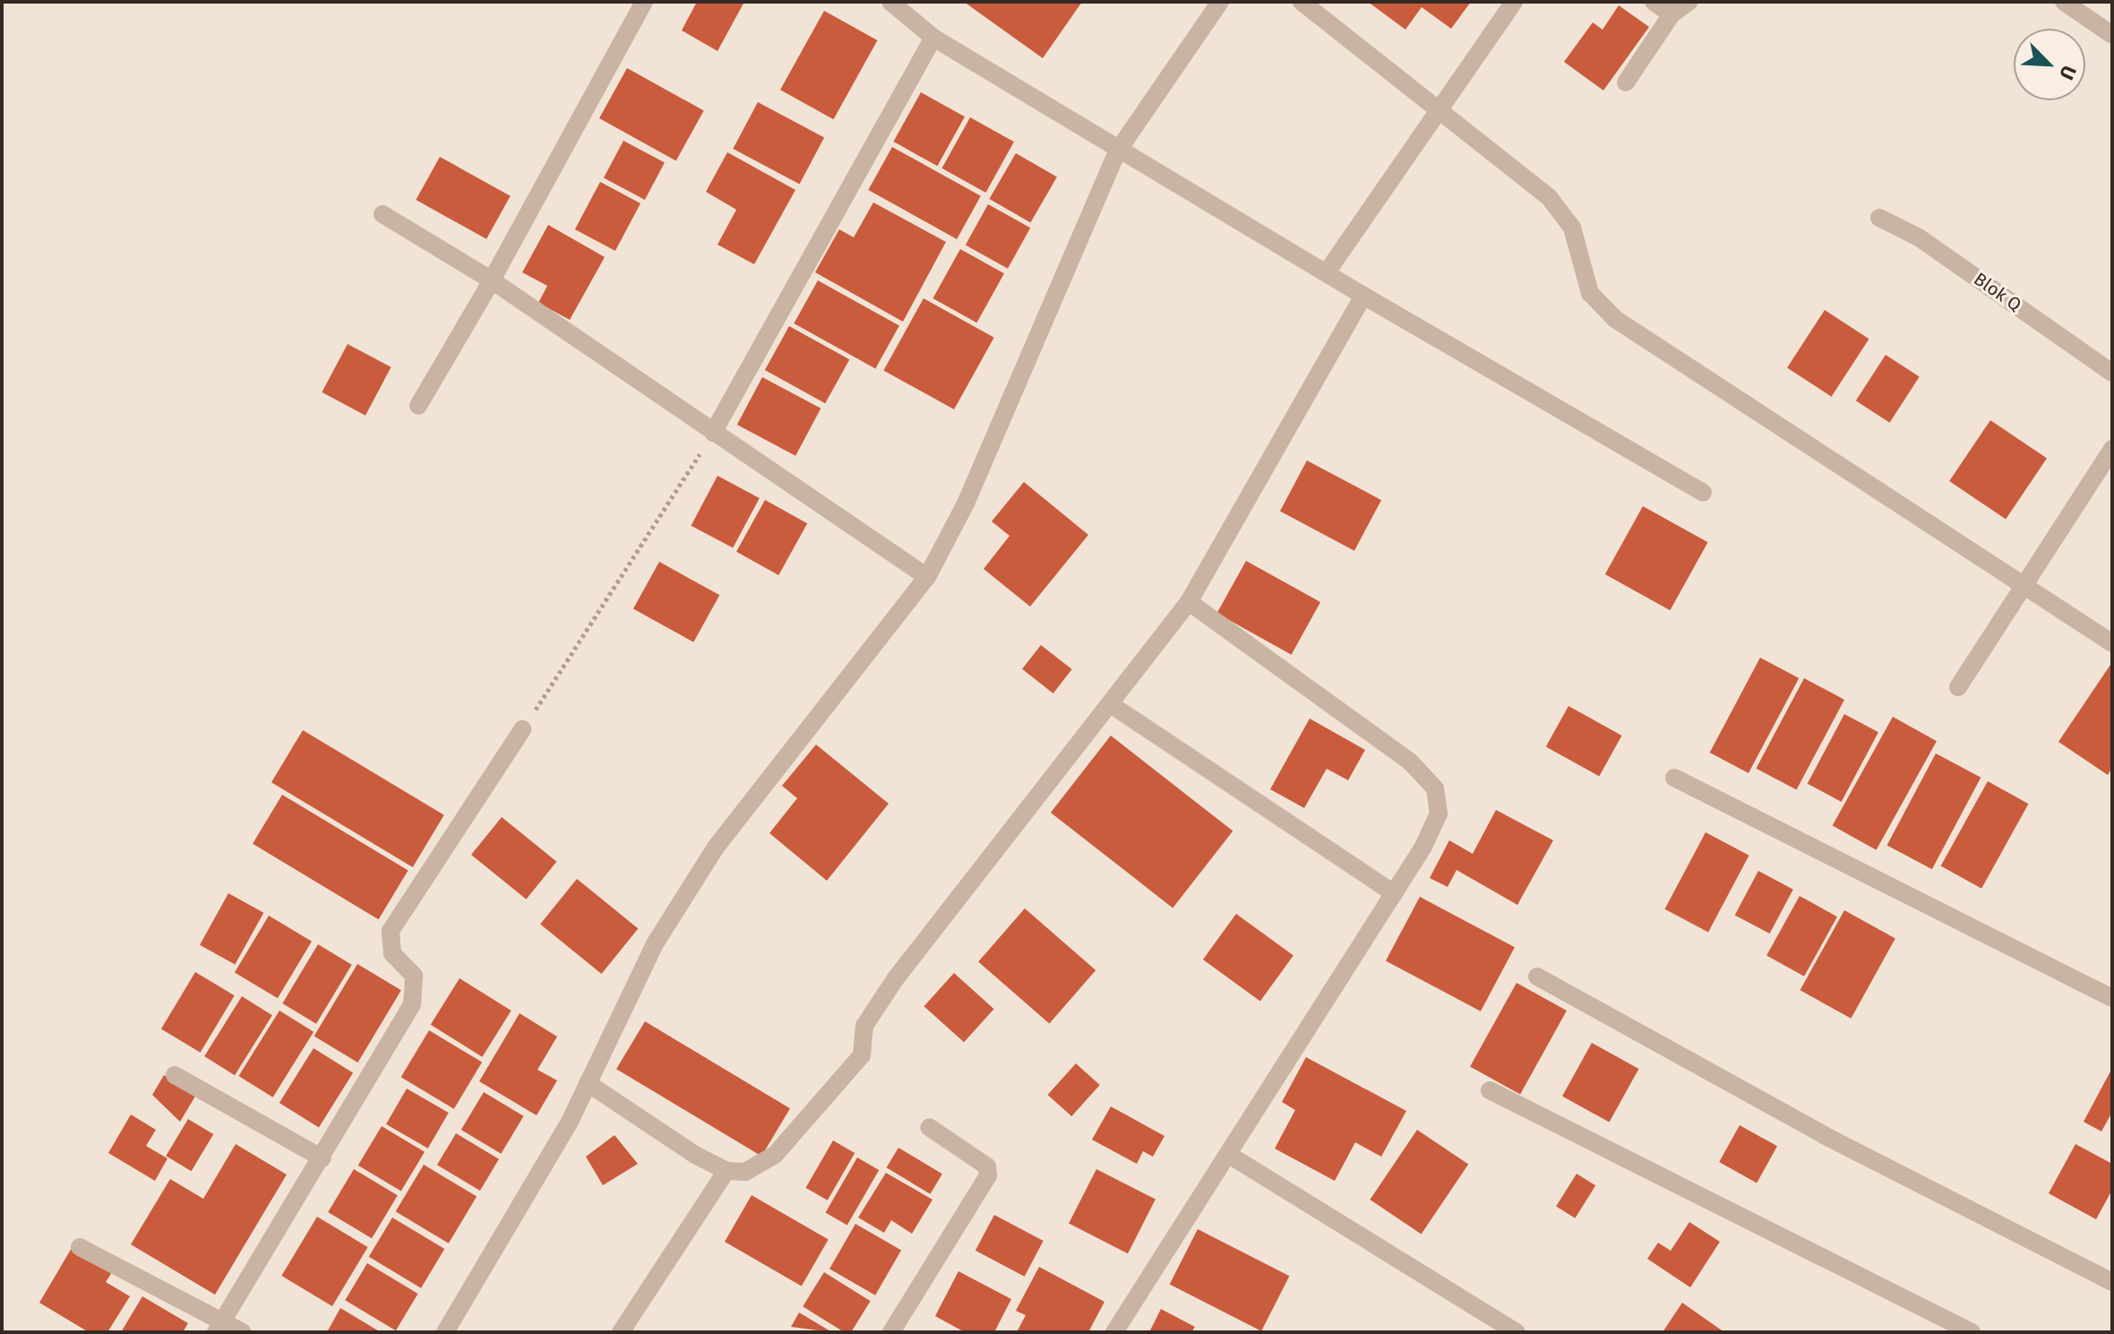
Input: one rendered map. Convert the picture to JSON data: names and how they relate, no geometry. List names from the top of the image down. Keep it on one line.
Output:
{"streets":{"street":["Blok Q"]},"north":"bottom right"}
